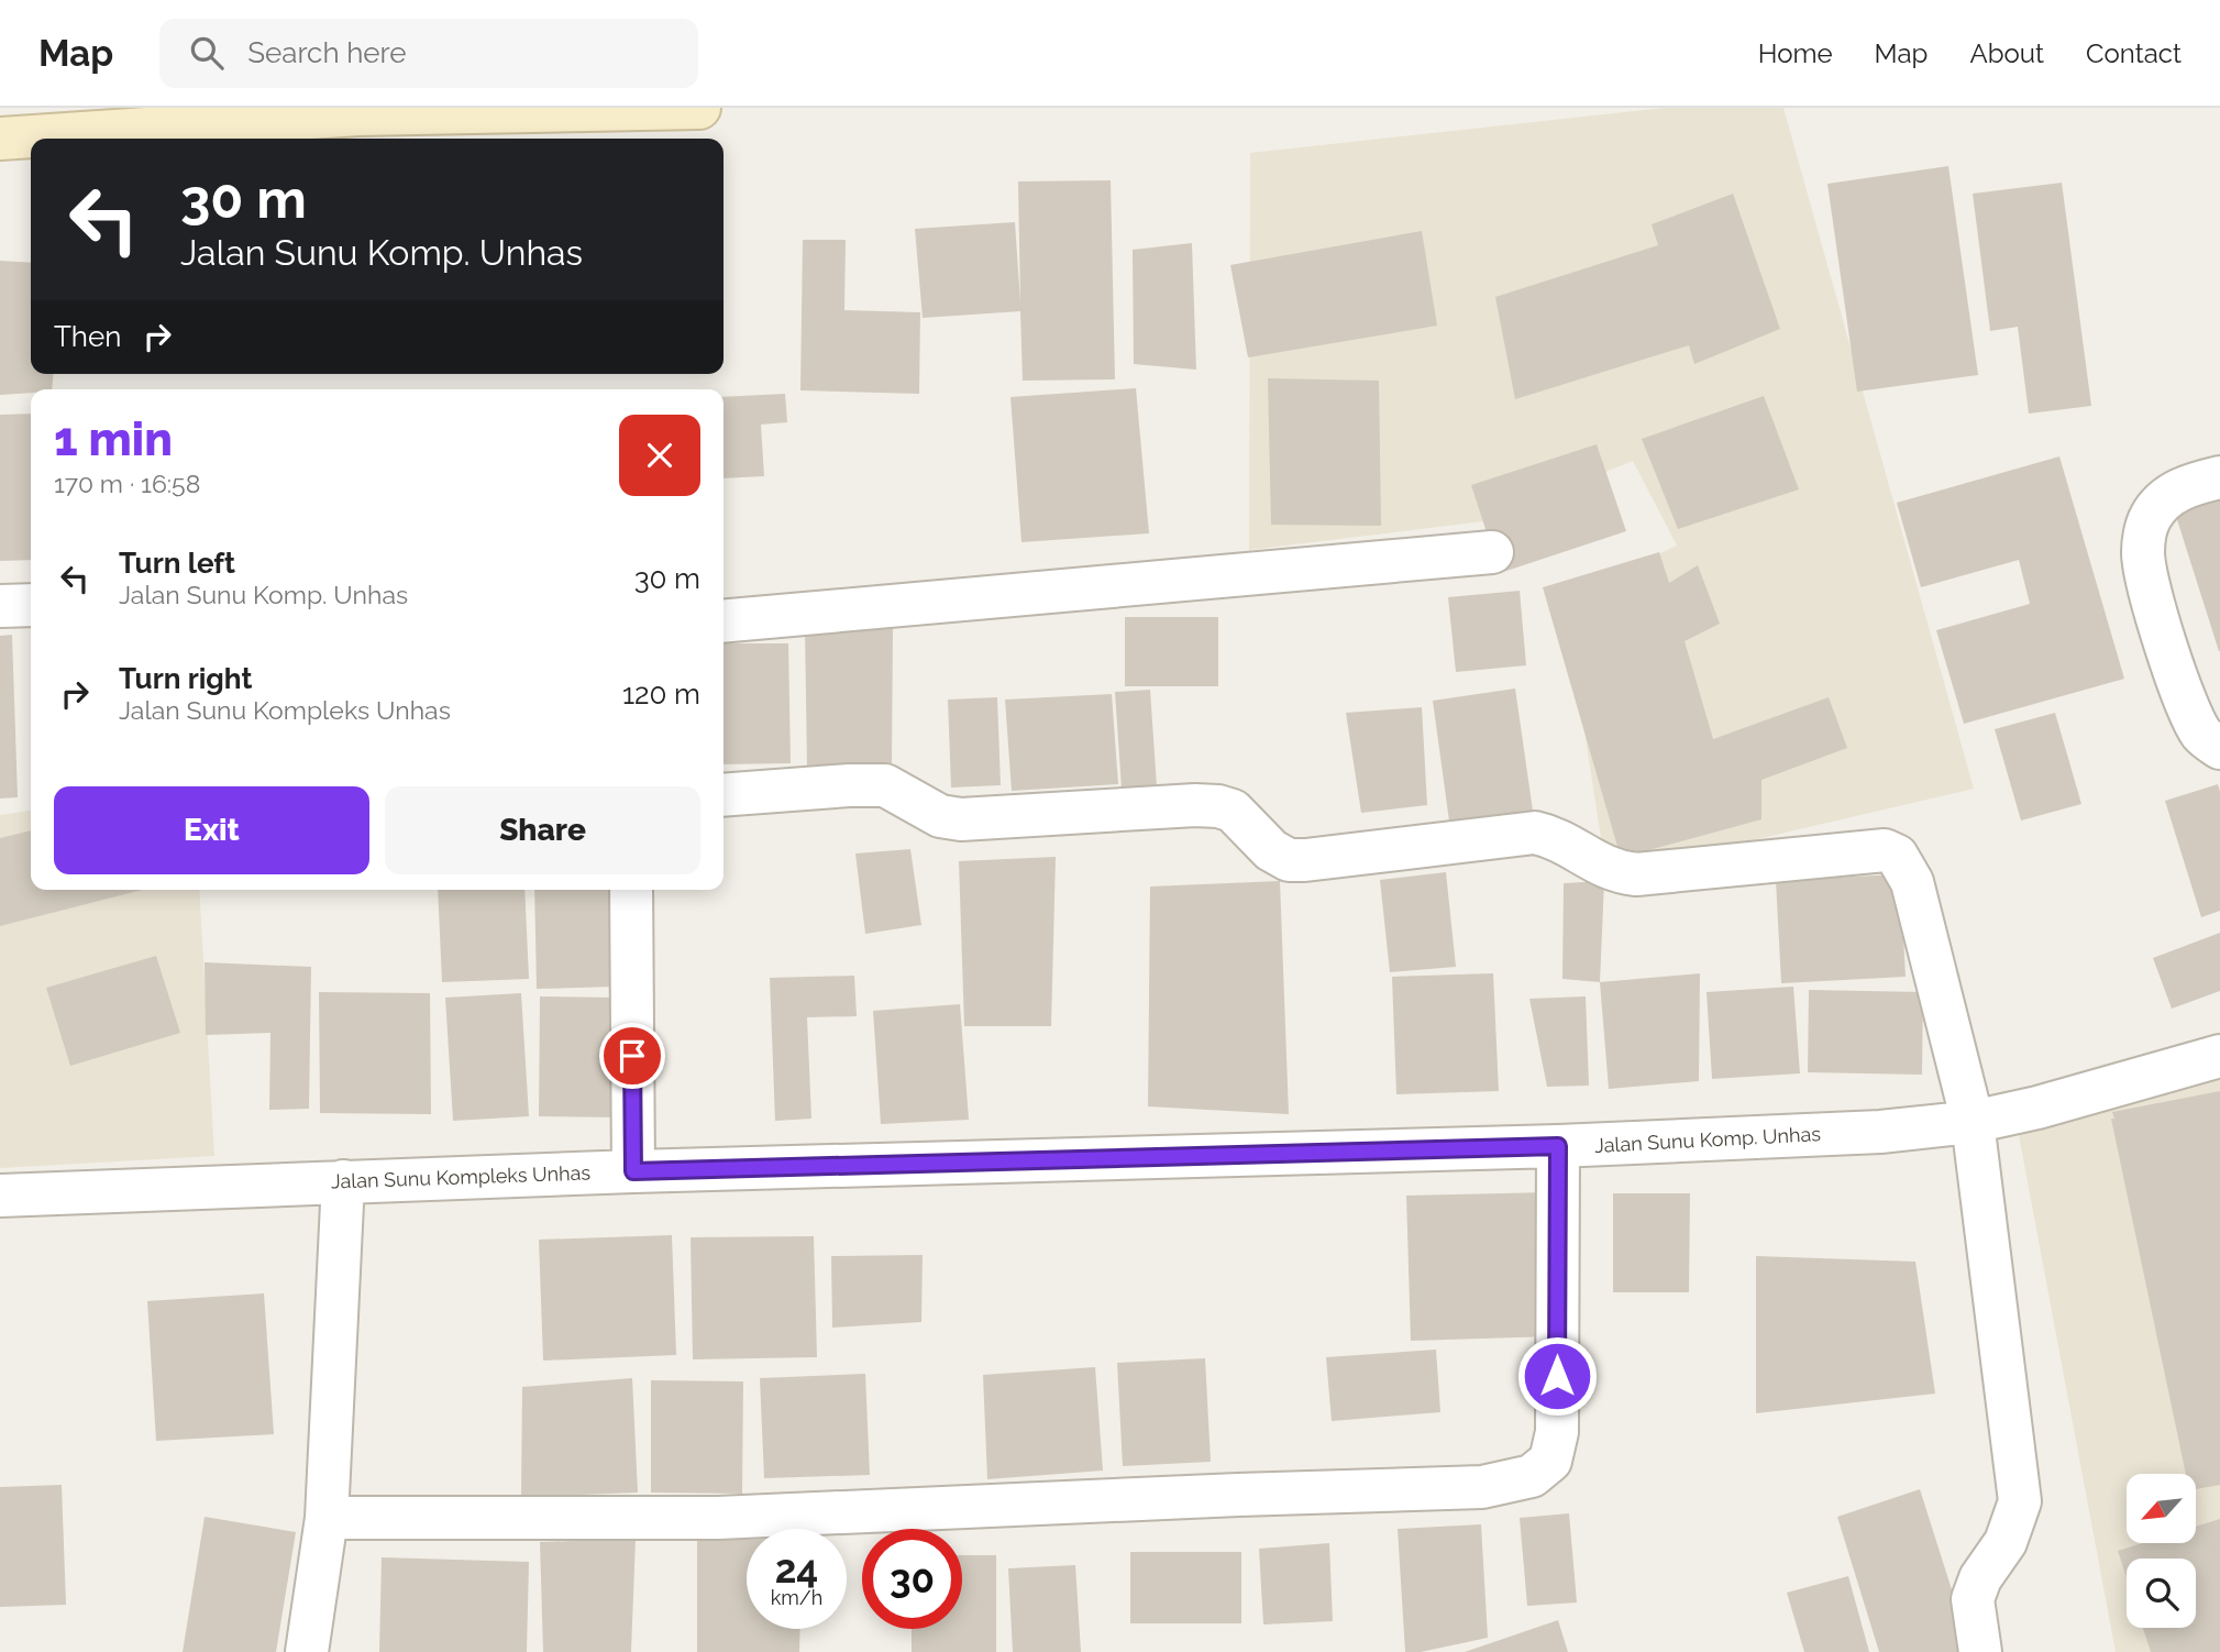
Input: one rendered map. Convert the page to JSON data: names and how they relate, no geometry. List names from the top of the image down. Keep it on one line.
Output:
{"streets":{"street":["Jalan Sunu Komp. Unhas","Jalan Sunu Kompleks Unhas"]},"crossings":[["Jalan Sunu Komp. Unhas","Jalan Sunu Kompleks Unhas"]],"north":"bottom left","page":{"header":"Map","search":"Search here","nav":["Home","Map","About","Contact"],"turn":["30 m","Jalan Sunu Komp. Unhas"],"then":"Then","heading":["1 min","170 m · 16:58"],"list":[{"name":"Turn left","note":"Jalan Sunu Komp. Unhas","value":"30 m"},{"name":"Turn right","note":"Jalan Sunu Kompleks Unhas","value":"120 m"}],"buttons":["Exit","Share"],"speed":"24 km/h","limit":"30"}}
